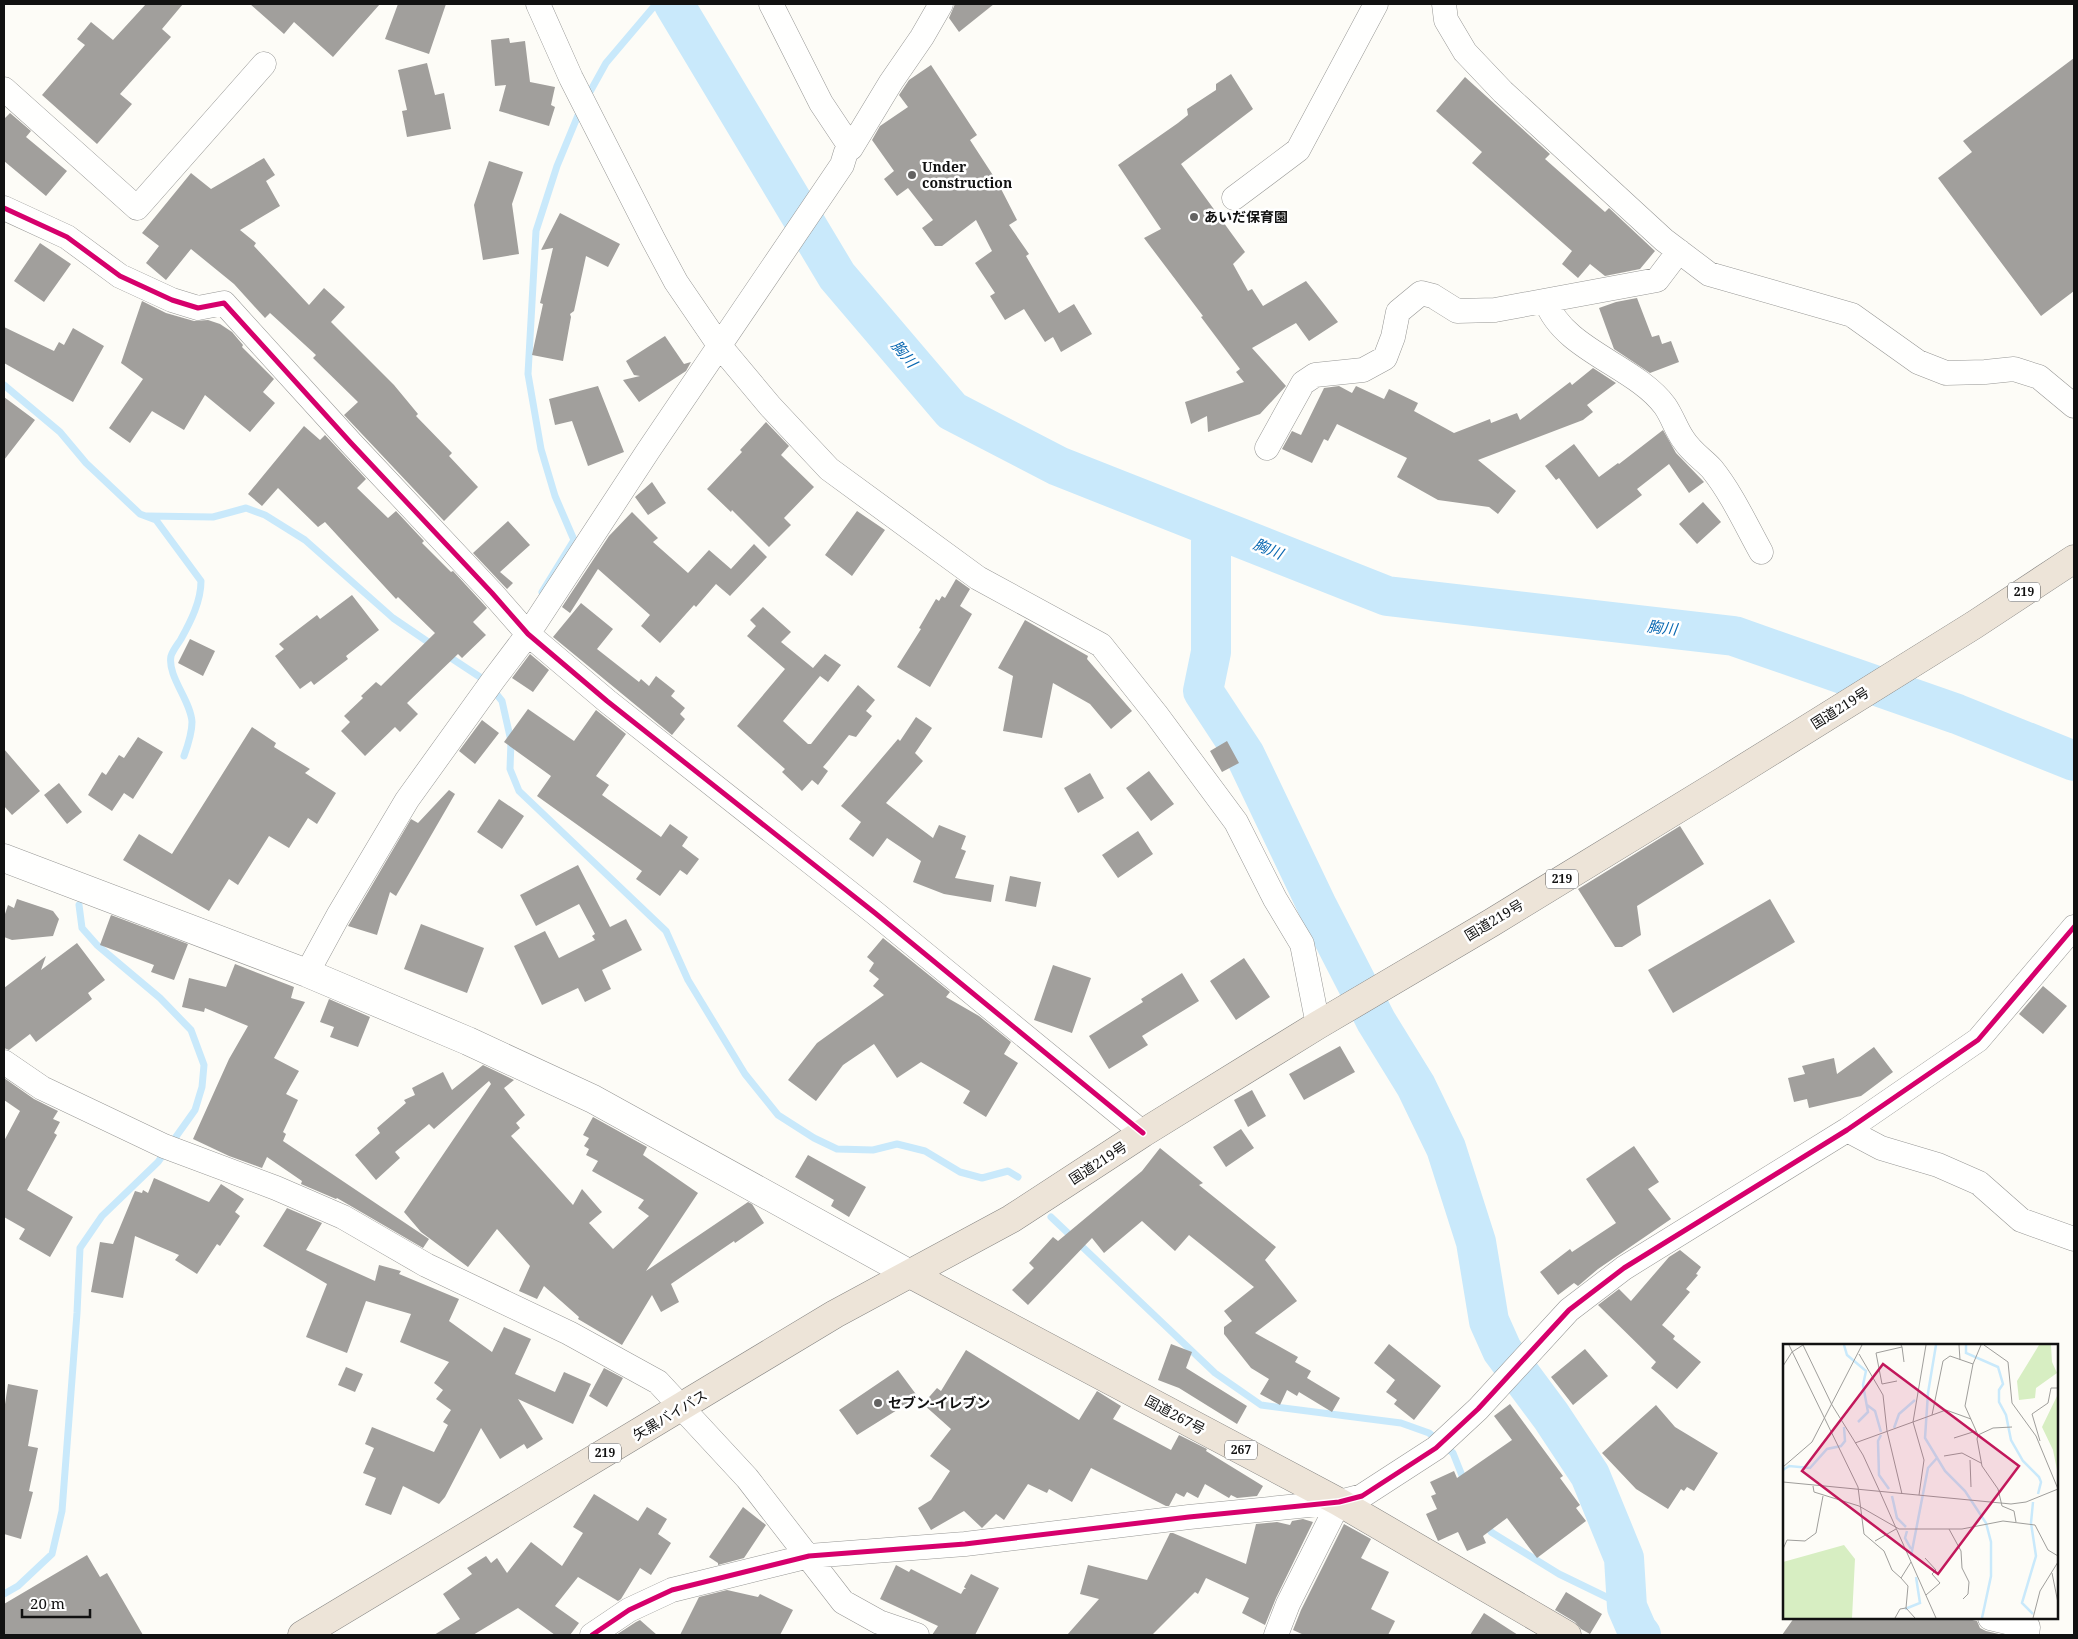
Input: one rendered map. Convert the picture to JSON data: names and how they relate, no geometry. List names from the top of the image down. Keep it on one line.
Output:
{"streets":{"highway":["219","国道219号","矢黒バイパス","国道267号","267"]},"crossings":[["国道219号","矢黒バイパス"],["国道219号","国道267号"],["矢黒バイパス","国道267号"]],"water":["胸川"],"places":["Under construction","あいだ保育園","セブン-イレブン"],"scale_bar":"20 m"}
